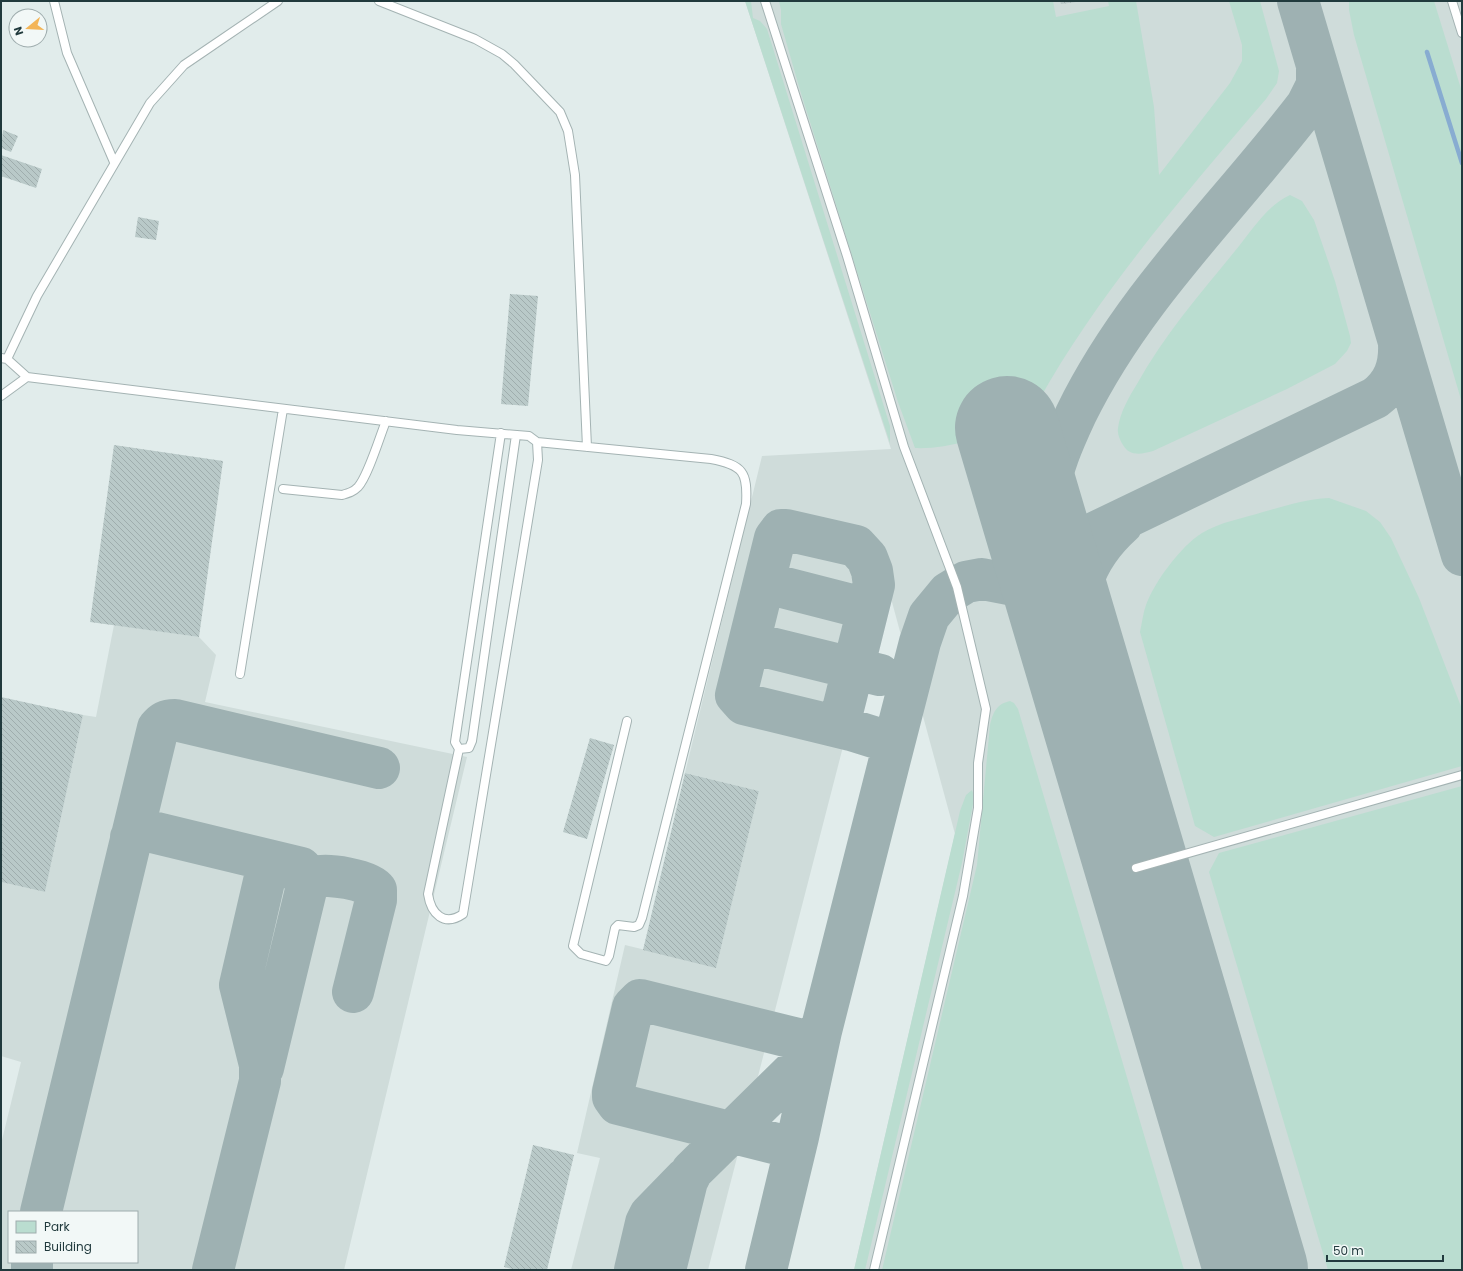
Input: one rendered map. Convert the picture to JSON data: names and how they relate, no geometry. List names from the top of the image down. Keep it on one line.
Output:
{"legend":["Park","Building"],"scale_bar":"50 m","north":"left"}
